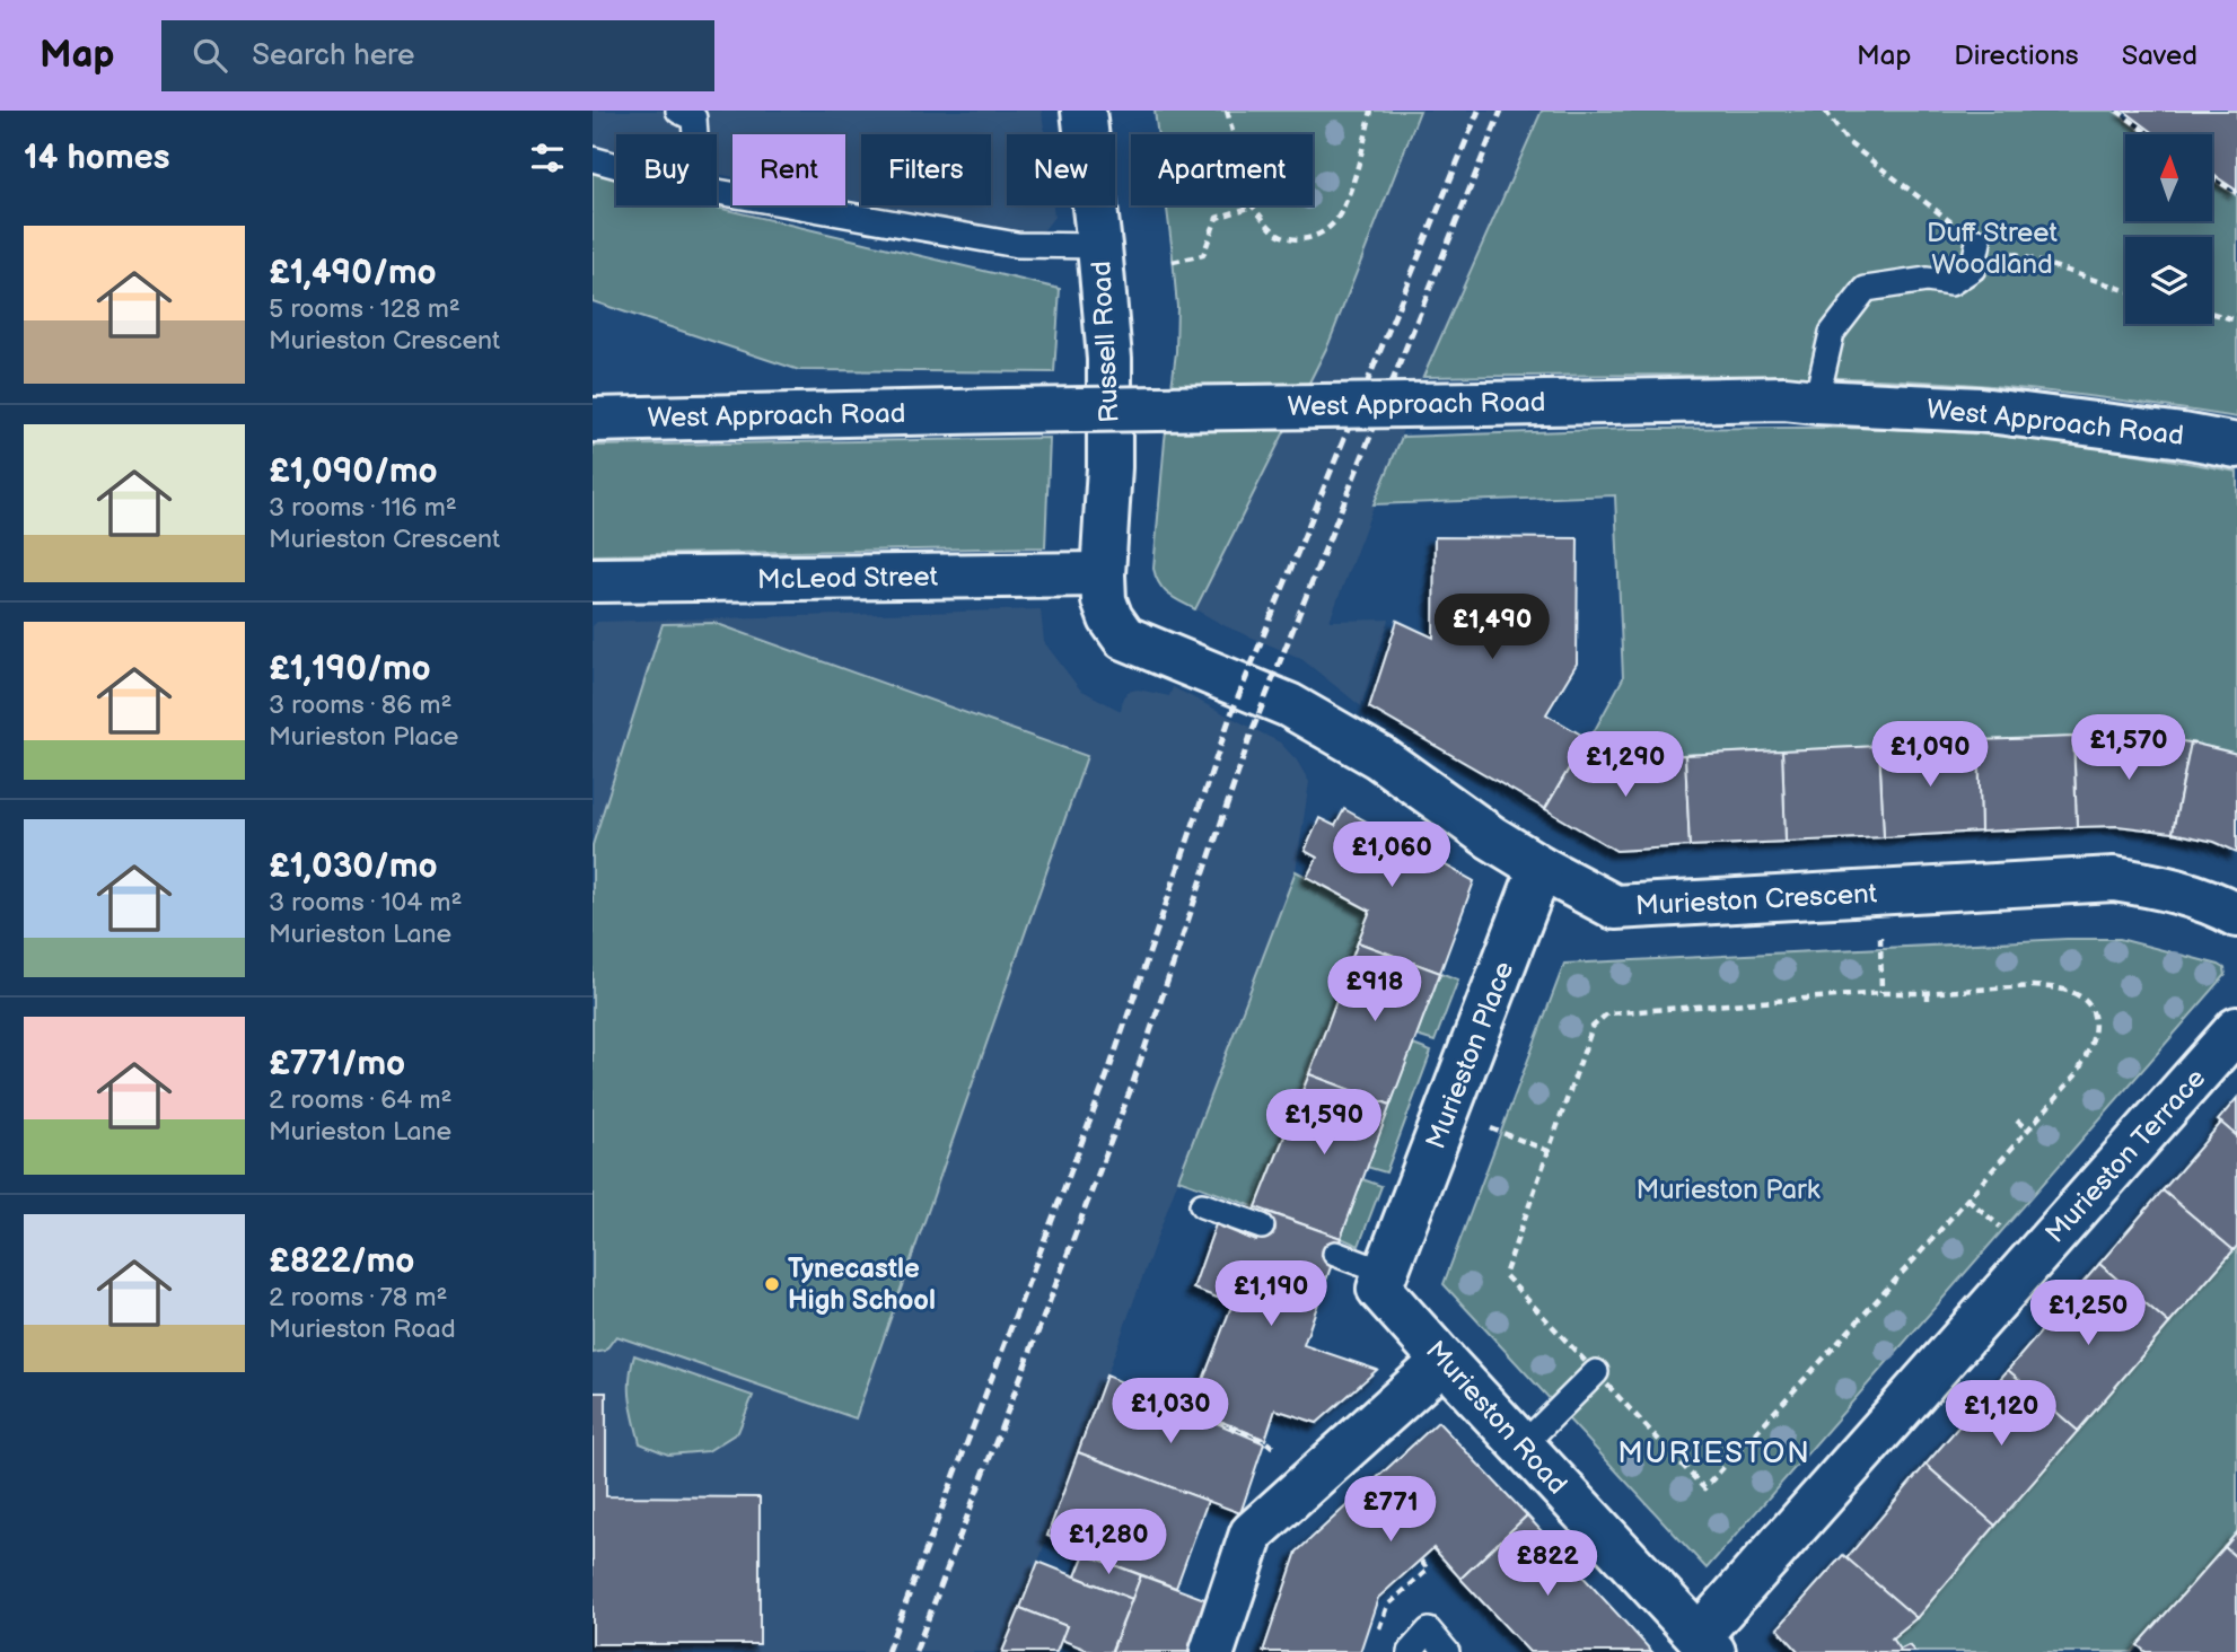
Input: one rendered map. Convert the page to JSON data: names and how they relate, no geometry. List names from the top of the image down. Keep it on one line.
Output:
{"streets":{"street":["Russell Road","West Approach Road","McLeod Street","Murieston Crescent","Murieston Place","Murieston Terrace","Murieston Road"]},"crossings":[["Russell Road","McLeod Street"],["Russell Road","Murieston Crescent"],["McLeod Street","Murieston Crescent"],["Murieston Crescent","Murieston Place"],["Murieston Place","Murieston Road"],["Murieston Terrace","Murieston Road"]],"districts":["MURIESTON"],"parks":["Duff Street Woodland","Murieston Park"],"places":["Tynecastle High School"],"north":"top","page":{"header":"Map","search":"Search here","nav":["Map","Directions","Saved"],"heading":"14 homes","chip":["Buy","Rent","Filters","New","Apartment"],"list":[{"name":"£1,490/mo","note":"5 rooms · 128 m² · Murieston Crescent"},{"name":"£1,090/mo","note":"3 rooms · 116 m² · Murieston Crescent"},{"name":"£1,190/mo","note":"3 rooms · 86 m² · Murieston Place"},{"name":"£1,030/mo","note":"3 rooms · 104 m² · Murieston Lane"},{"name":"£771/mo","note":"2 rooms · 64 m² · Murieston Lane"},{"name":"£822/mo","note":"2 rooms · 78 m² · Murieston Road"}],"price":["£1,490","£1,570","£1,090","£1,290","£1,060","£918","£1,590","£1,190","£1,250","£1,030","£1,120","£771","£1,280","£822"]}}
